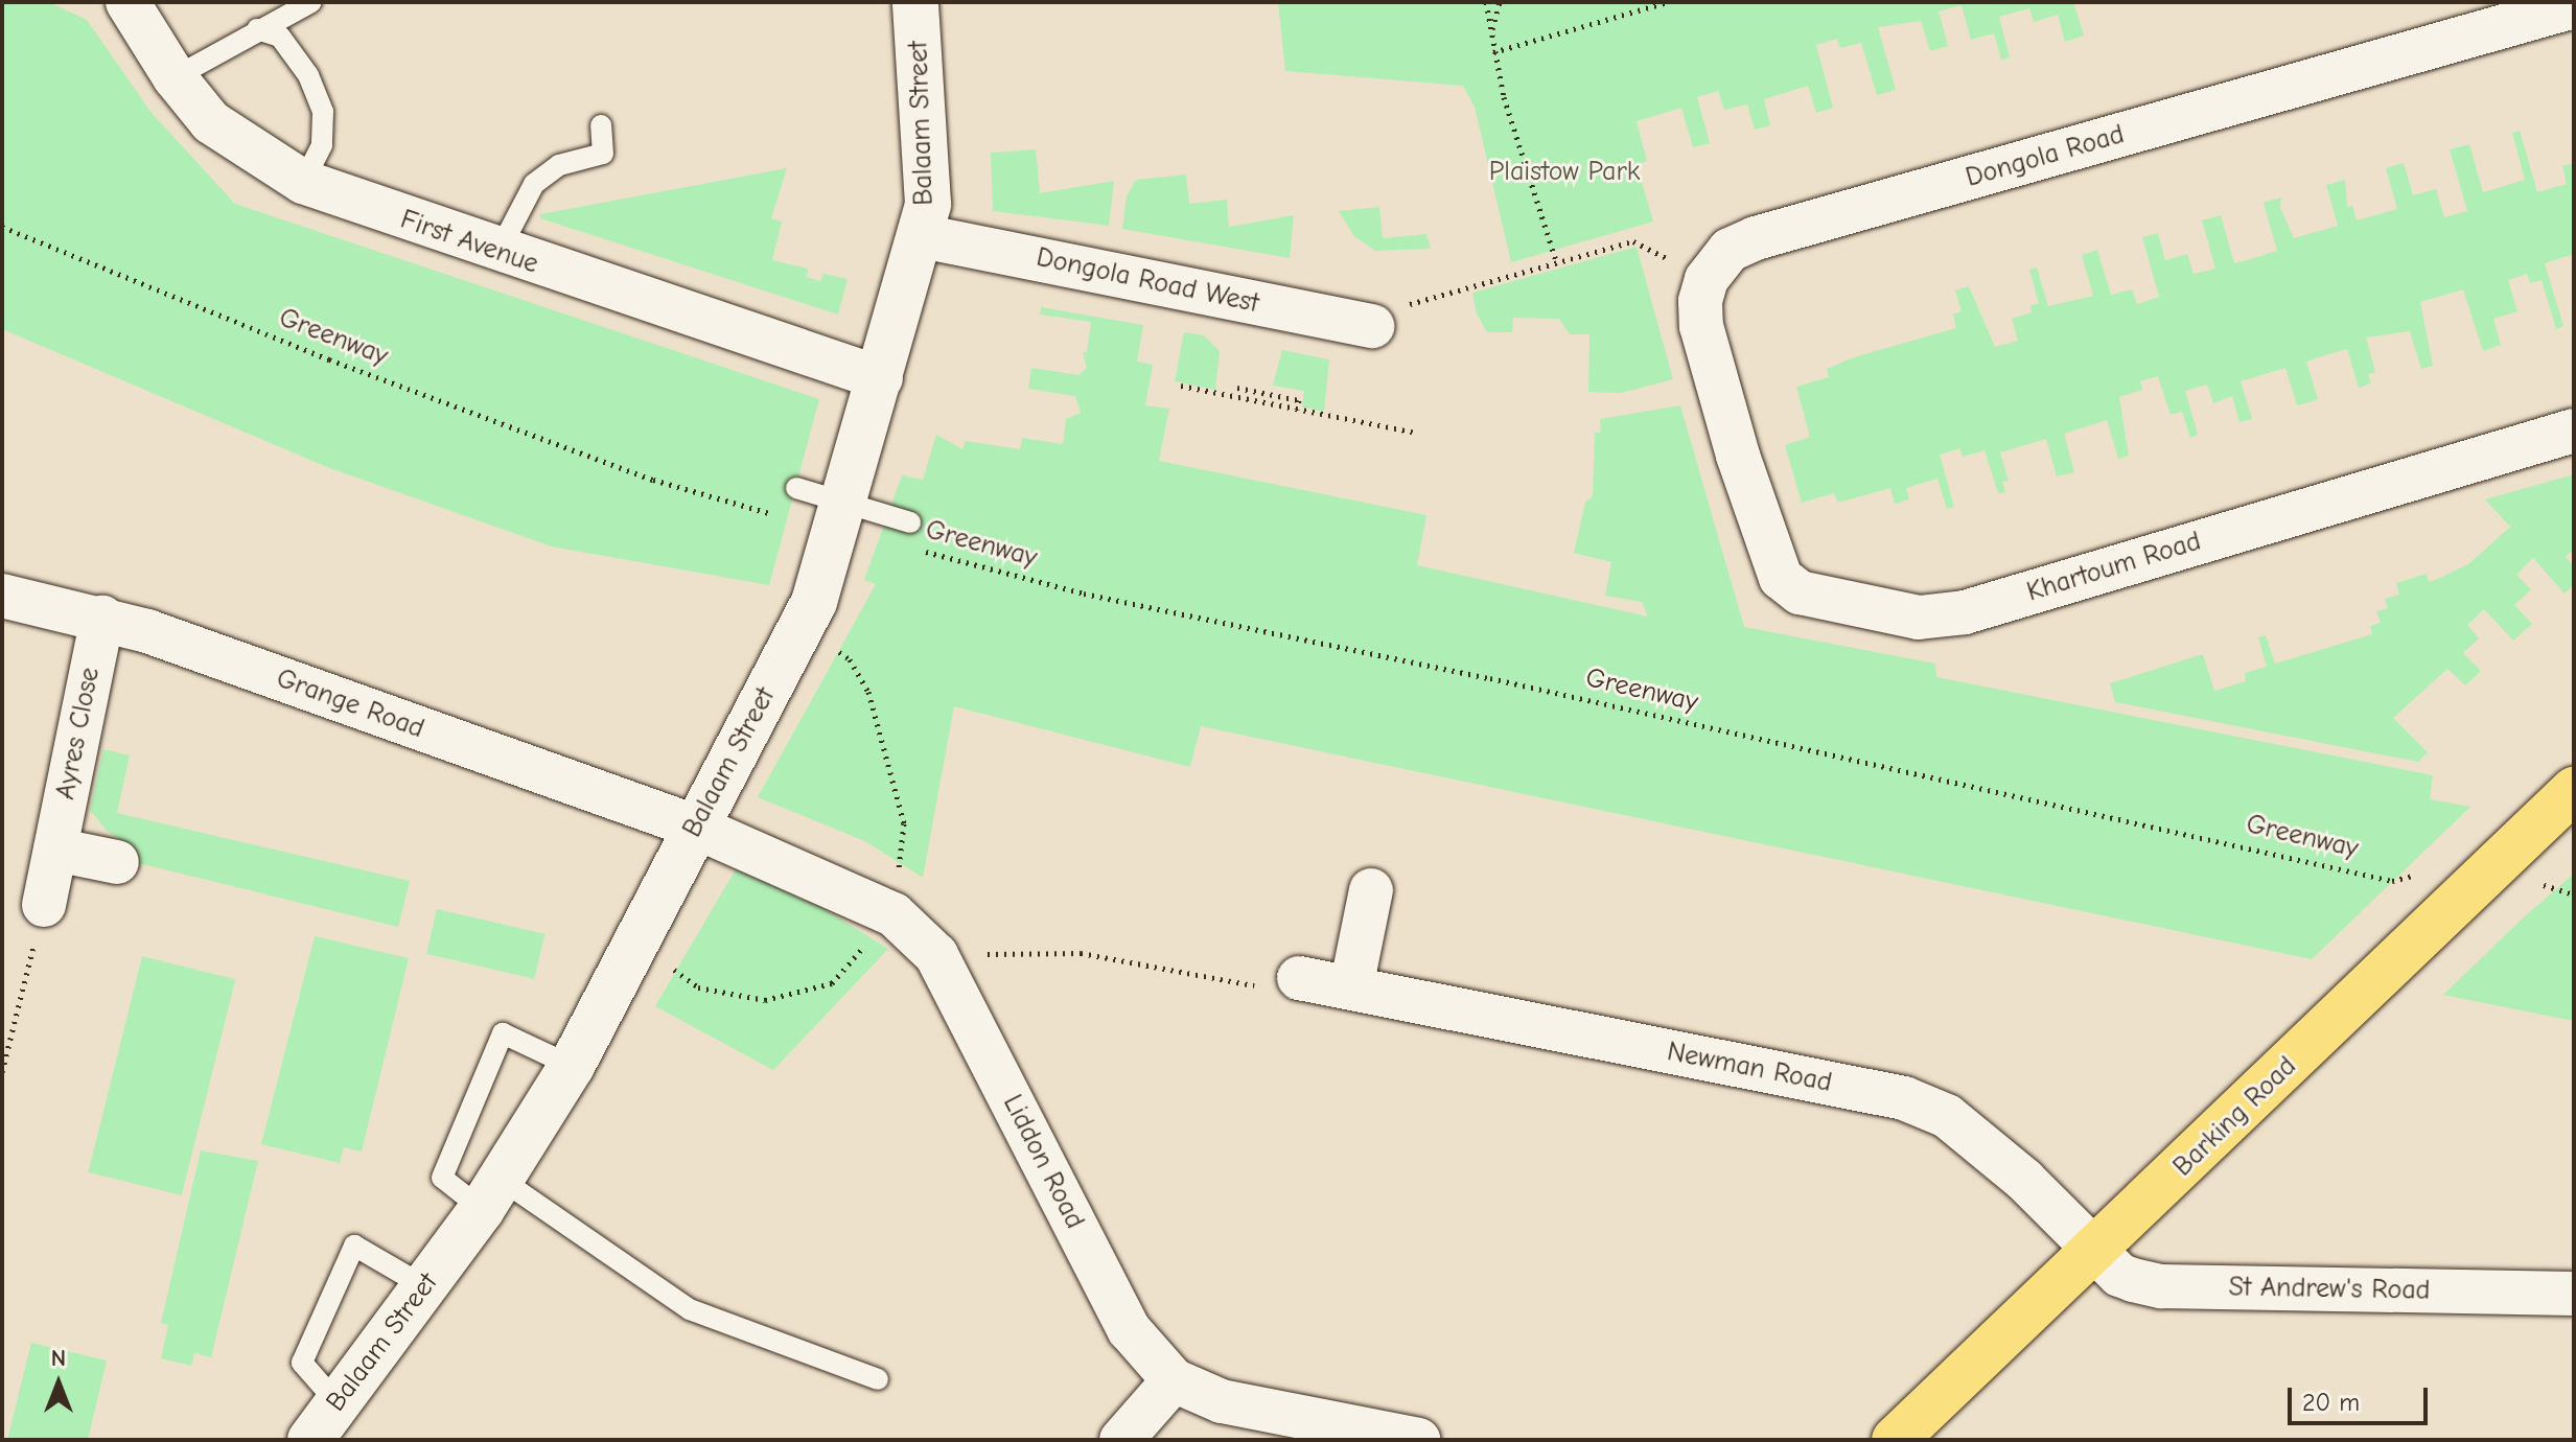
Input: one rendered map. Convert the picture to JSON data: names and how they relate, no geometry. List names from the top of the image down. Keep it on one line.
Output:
{"streets":{"main road":["Balaam Street","Barking Road"],"street":["Dongola Road","First Avenue","Dongola Road West","Khartoum Road","Grange Road","Ayres Close","Newman Road","Liddon Road","St Andrew's Road"],"path":["Greenway"]},"crossings":[["Balaam Street","First Avenue"],["Balaam Street","Dongola Road West"],["Balaam Street","Grange Road"],["Balaam Street","Liddon Road"],["Dongola Road","Khartoum Road"],["Grange Road","Ayres Close"],["Grange Road","Liddon Road"],["Newman Road","Barking Road"],["Newman Road","St Andrew's Road"],["Barking Road","St Andrew's Road"]],"parks":["Plaistow Park"],"scale_bar":"20 m","north":"top"}
